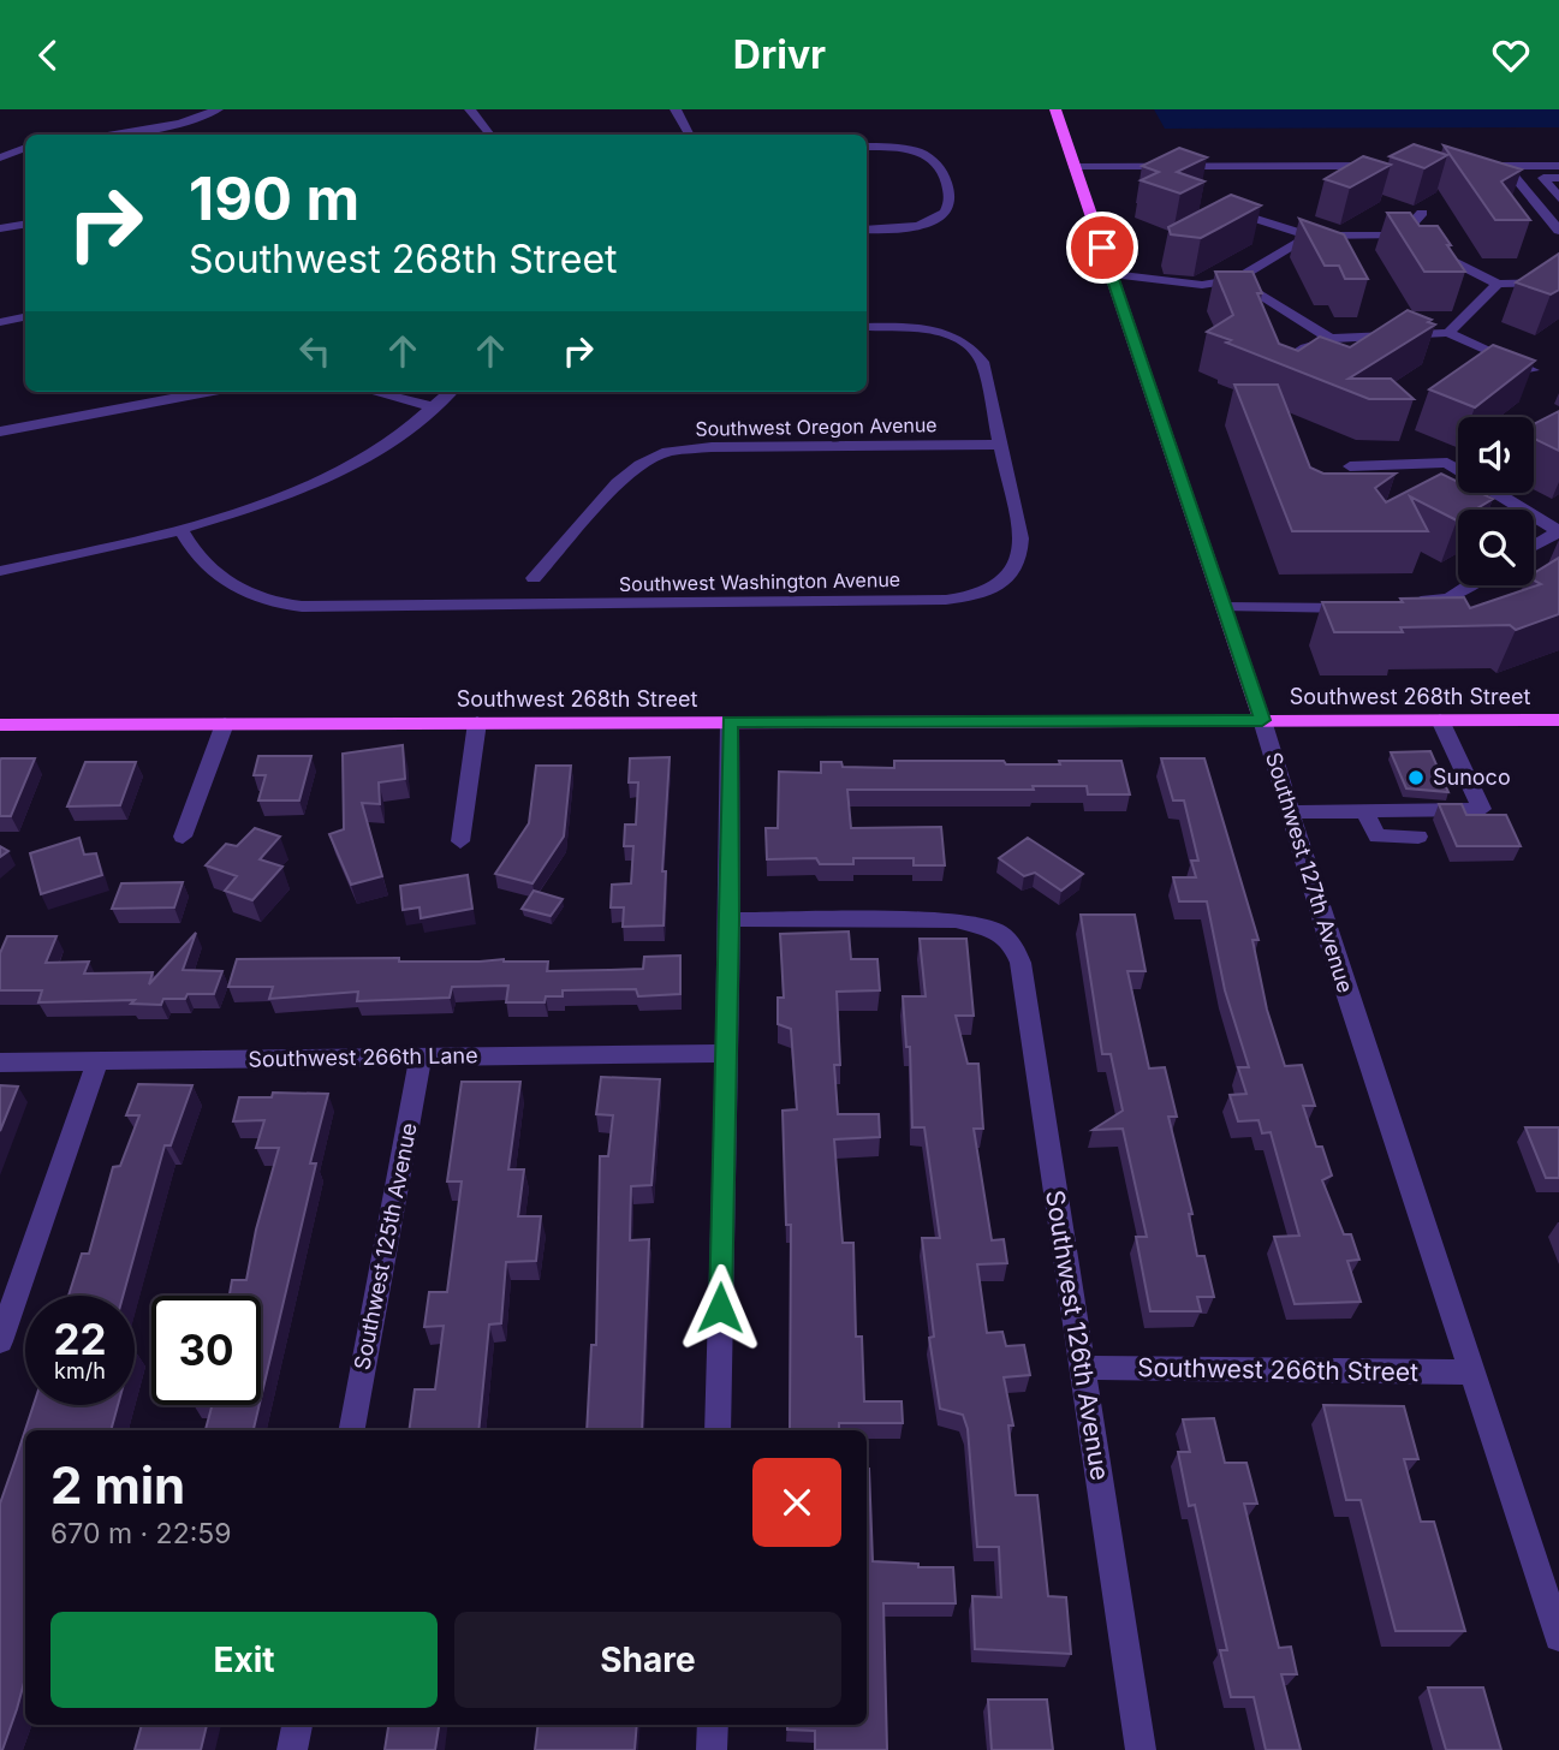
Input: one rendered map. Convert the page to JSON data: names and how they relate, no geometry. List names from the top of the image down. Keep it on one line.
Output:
{"streets":{"main road":["Southwest 268th Street","Southwest 127th Avenue"],"street":["Southwest Oregon Avenue","Southwest Washington Avenue","Southwest 266th Lane","Southwest 125th Avenue","Southwest 126th Avenue","Southwest 266th Street"]},"crossings":[["Southwest Oregon Avenue","Southwest Washington Avenue"],["Southwest 268th Street","Southwest 127th Avenue"],["Southwest 127th Avenue","Southwest 266th Street"],["Southwest 266th Lane","Southwest 125th Avenue"],["Southwest 126th Avenue","Southwest 266th Street"]],"places":["Sunoco"],"page":{"header":"Drivr","turn":["190 m","Southwest 268th Street"],"speed":"22 km/h","limit":"30","heading":["2 min","670 m · 22:59"],"buttons":["Exit","Share"]}}
